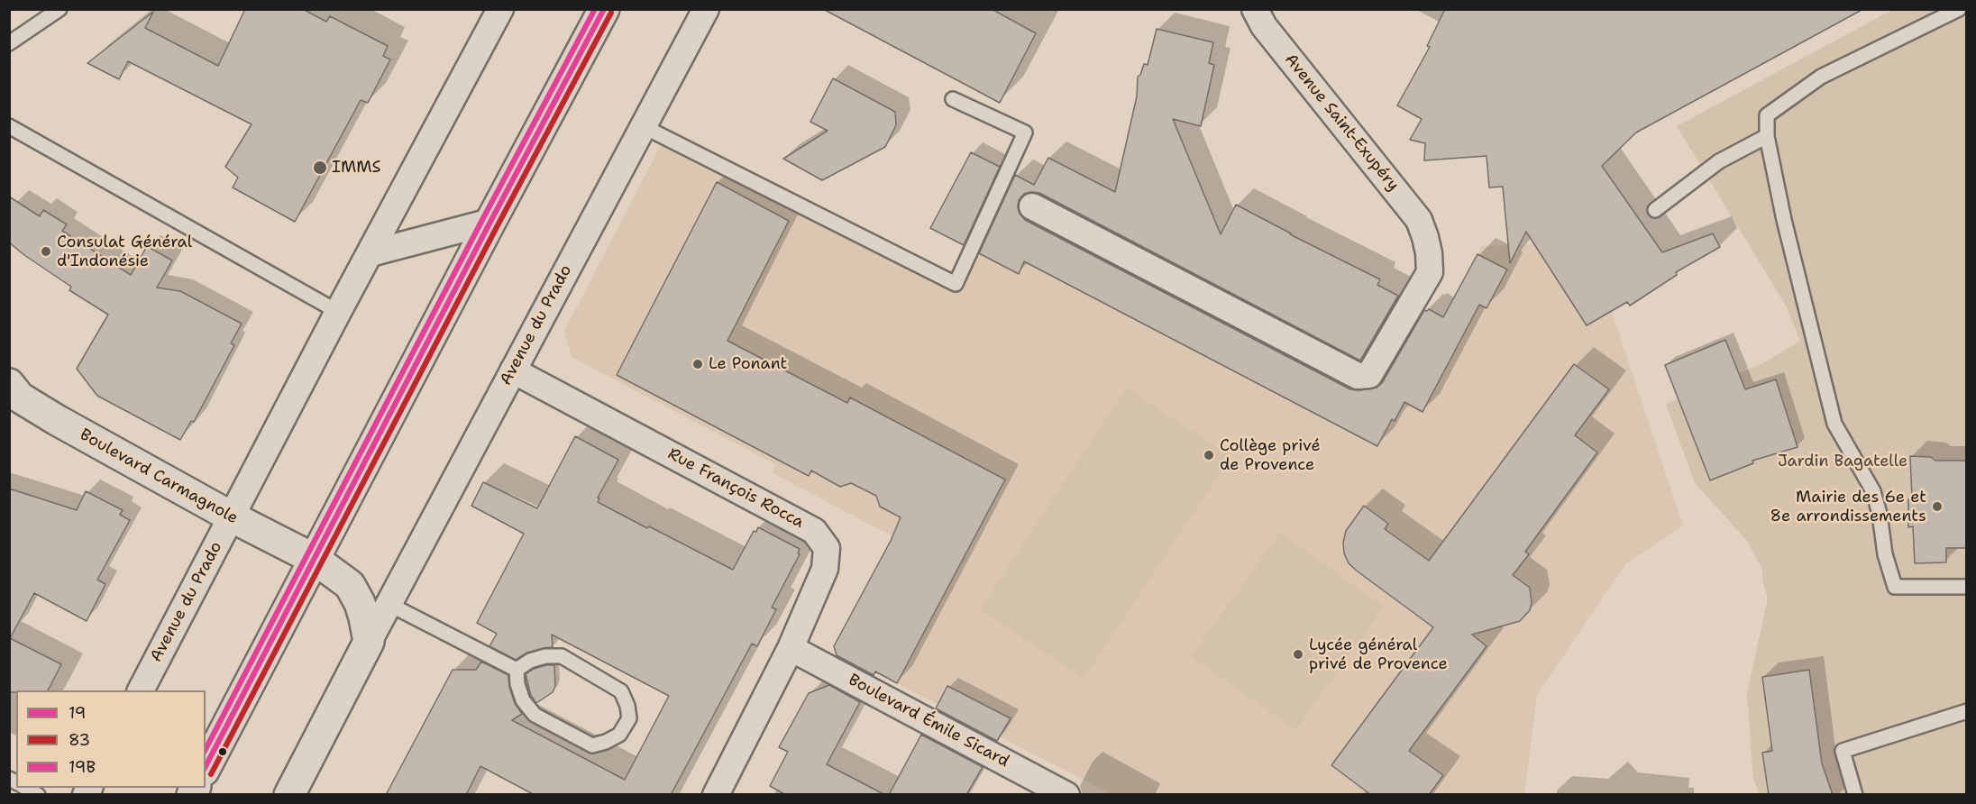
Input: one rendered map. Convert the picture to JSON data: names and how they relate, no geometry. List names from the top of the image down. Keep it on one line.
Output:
{"streets":{"main road":["Avenue du Prado","Boulevard Carmagnole"],"street":["Avenue Saint-Exupéry","Rue François Rocca","Boulevard Émile Sicard"]},"crossings":[["Avenue du Prado","Boulevard Carmagnole"],["Avenue du Prado","Rue François Rocca"],["Rue François Rocca","Boulevard Émile Sicard"]],"parks":["Jardin Bagatelle"],"places":["IMMS","Consulat Général d'Indonésie","Le Ponant","Collège privé de Provence","Mairie des 6e et 8e arrondissements","Lycée général privé de Provence"],"lines":["transit line 19","transit line 19B","transit line 83"],"legend":["19","83","19B"]}
